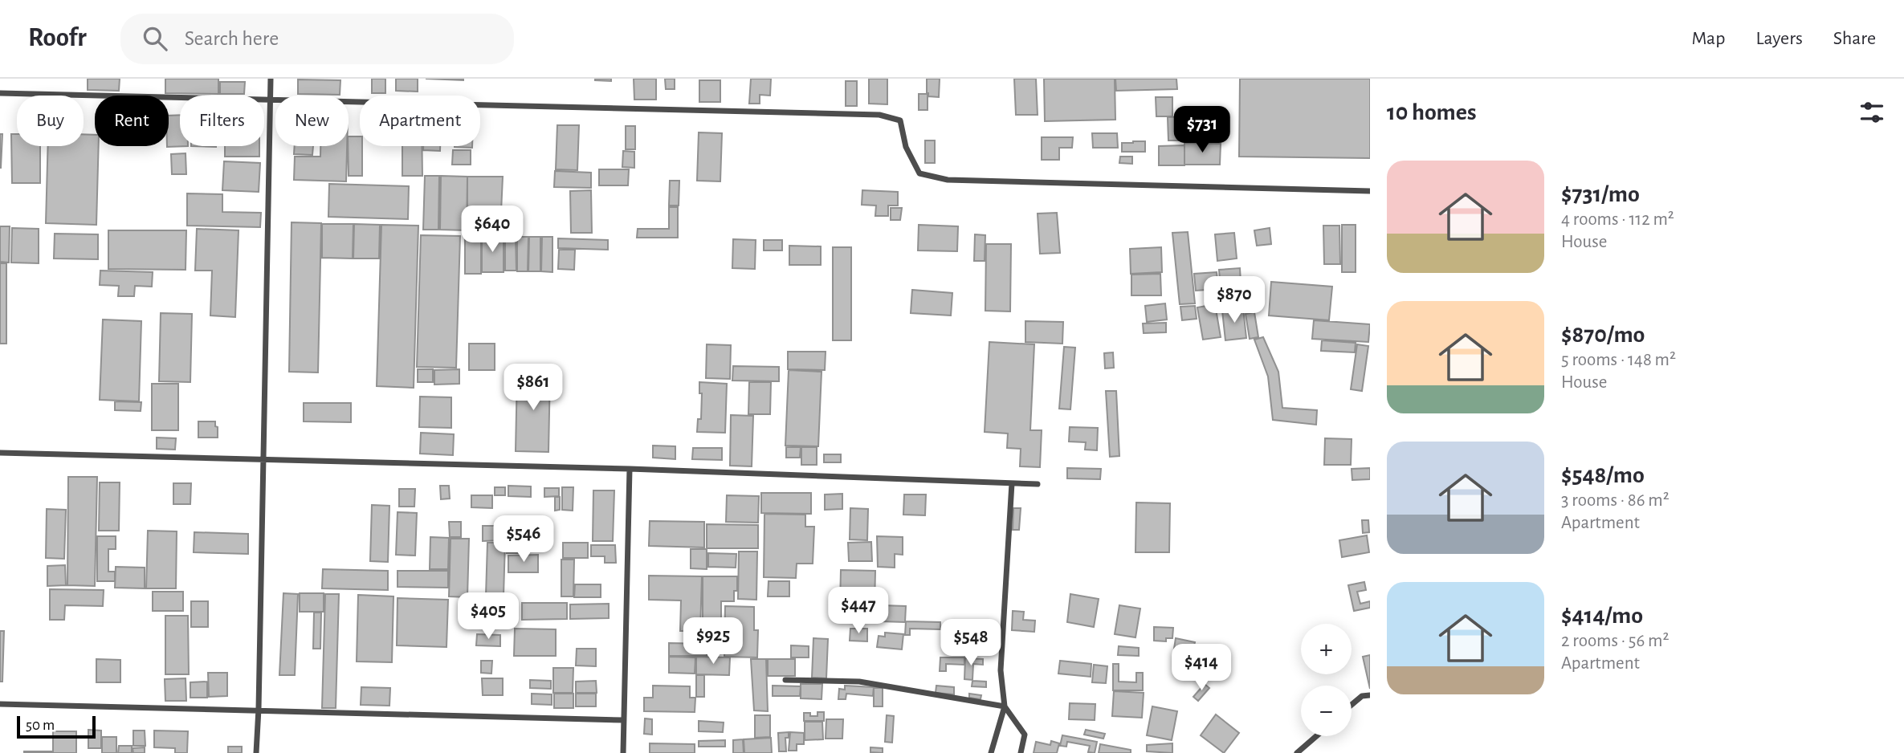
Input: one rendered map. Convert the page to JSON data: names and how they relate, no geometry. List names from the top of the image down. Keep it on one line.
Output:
{"scale_bar":"50 m","page":{"header":"Roofr","search":"Search here","nav":["Map","Layers","Share"],"heading":"10 homes","chip":["Buy","Rent","Filters","New","Apartment"],"price":["$731","$640","$870","$861","$546","$447","$405","$925","$548","$414"],"list":[{"name":"$731/mo","note":"4 rooms · 112 m² · House"},{"name":"$870/mo","note":"5 rooms · 148 m² · House"},{"name":"$548/mo","note":"3 rooms · 86 m² · Apartment"},{"name":"$414/mo","note":"2 rooms · 56 m² · Apartment"}],"map_buttons":["+","−"],"scale":"50 m"}}
